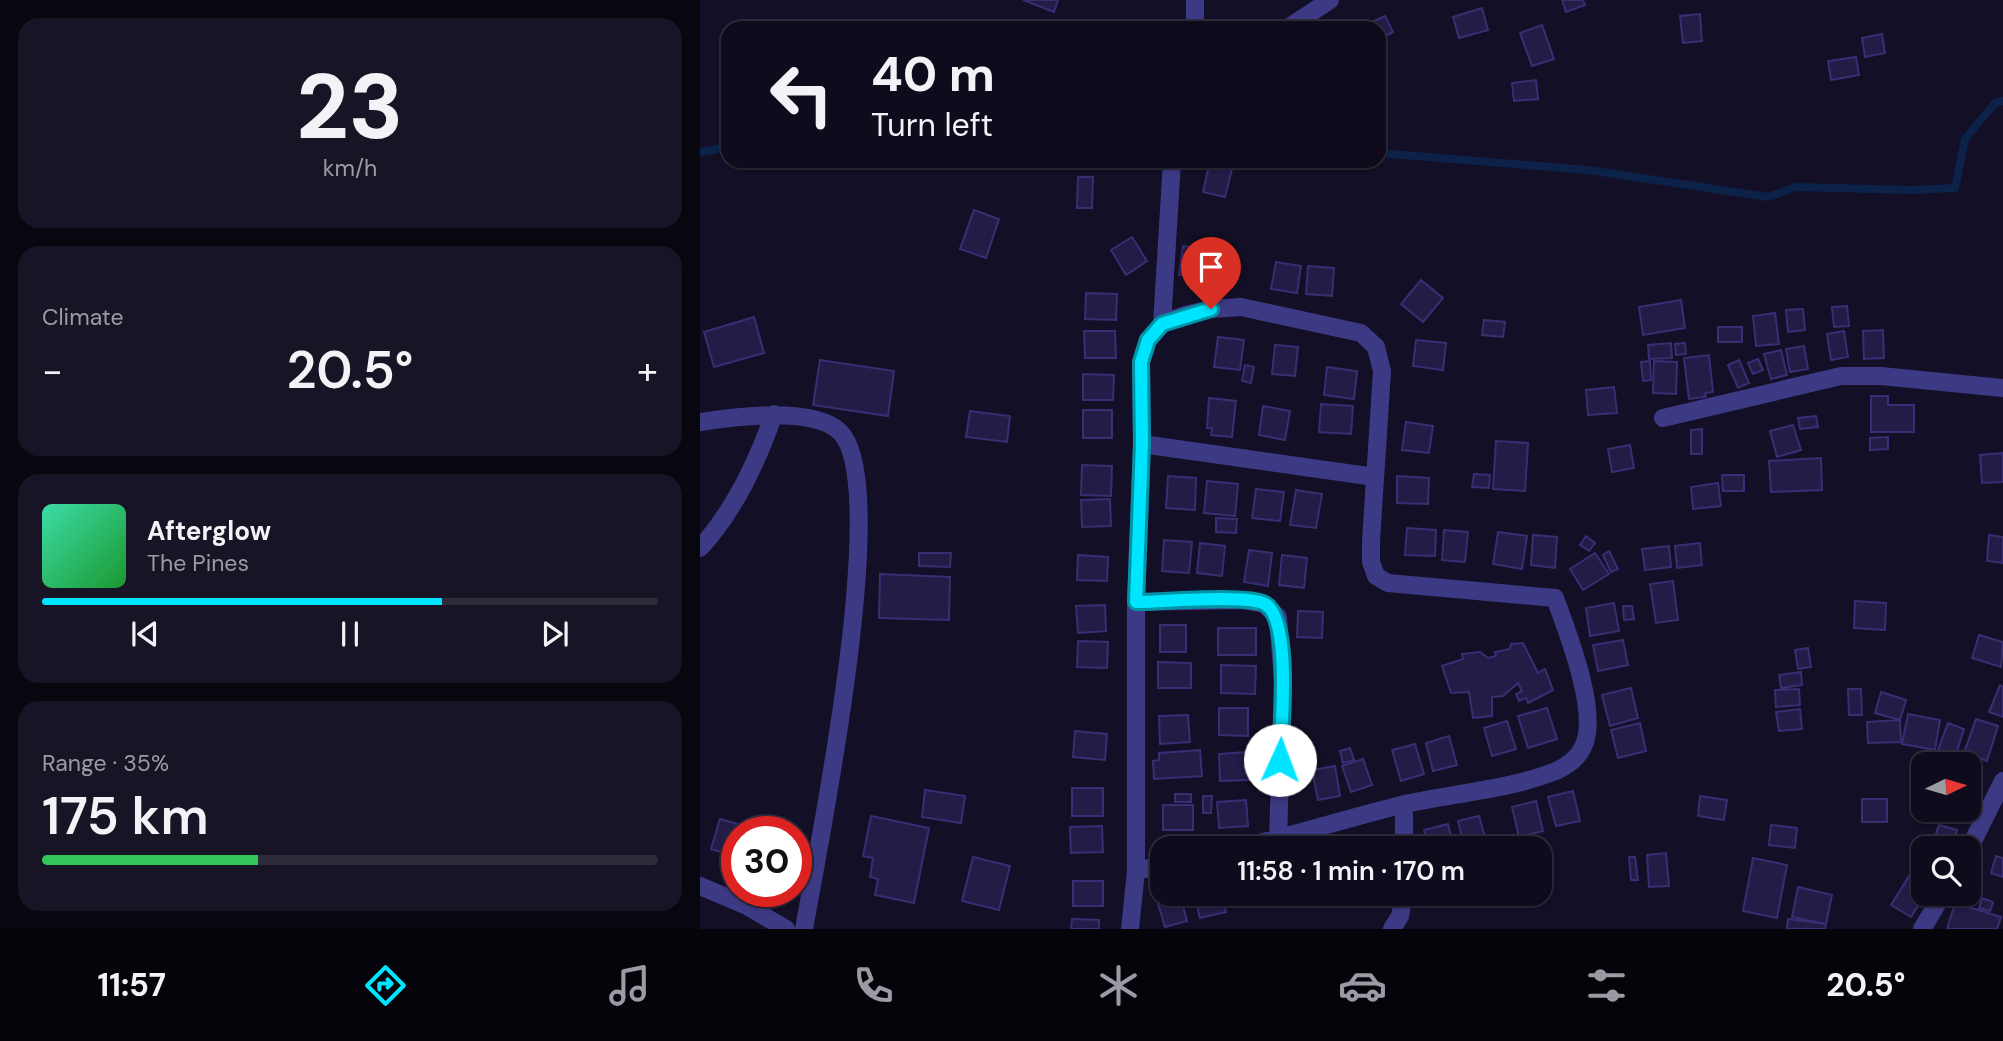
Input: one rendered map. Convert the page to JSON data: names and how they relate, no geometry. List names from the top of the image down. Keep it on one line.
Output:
{"north":"right","page":{"tile":[["23","km/h"],"Climate",["Range · 35%","175 km"]],"turn":["40 m","Turn left"],"heat":["−","20.5°","+"],"song":["Afterglow","The Pines"],"limit":"30","trip":"11:58 · 1 min · 170 m","tabs":["11:57","20.5°"]}}
